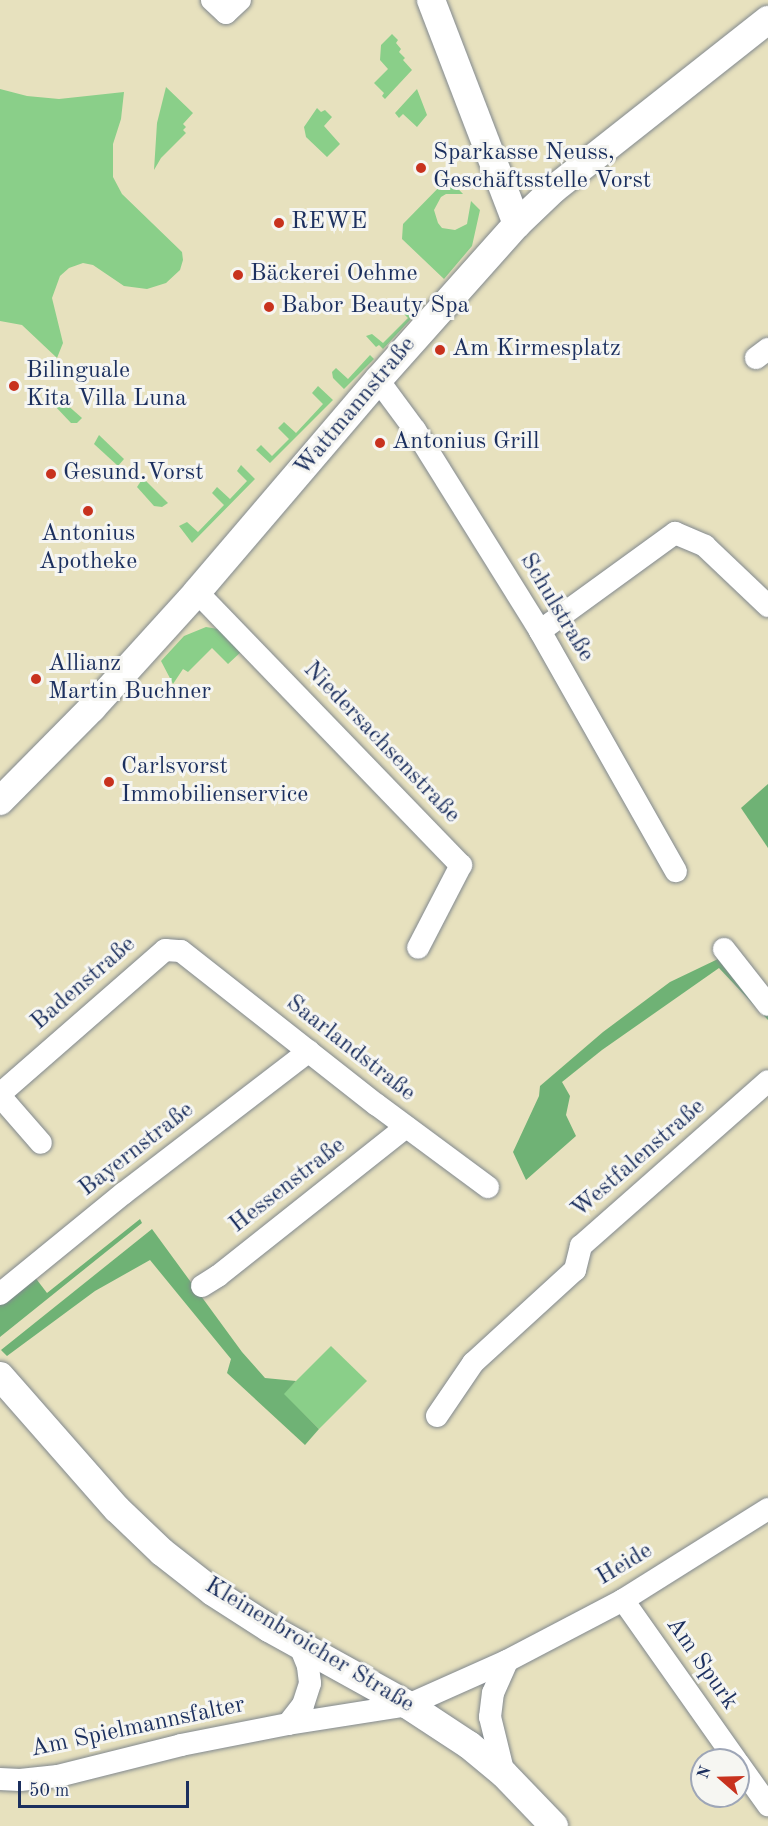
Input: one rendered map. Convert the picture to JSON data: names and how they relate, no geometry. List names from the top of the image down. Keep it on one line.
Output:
{"streets":{"street":["Wattmannstraße","Schulstraße","Niedersachsenstraße","Badenstraße","Saarlandstraße","Bayernstraße","Westfalenstraße","Hessenstraße","Heide","Kleinenbroicher Straße","Am Spurk","Am Spielmannsfalter"]},"crossings":[["Wattmannstraße","Schulstraße"],["Wattmannstraße","Niedersachsenstraße"],["Badenstraße","Saarlandstraße"],["Saarlandstraße","Bayernstraße"],["Saarlandstraße","Hessenstraße"],["Heide","Kleinenbroicher Straße"],["Heide","Am Spurk"],["Heide","Am Spielmannsfalter"],["Kleinenbroicher Straße","Am Spielmannsfalter"]],"places":["Sparkasse Neuss, Geschäftsstelle Vorst","REWE","Bäckerei Oehme","Babor Beauty Spa","Am Kirmesplatz","Bilinguale Kita Villa Luna","Antonius Grill","Gesund.Vorst","Antonius Apotheke","Allianz Martin Buchner","Carlsvorst Immobilienservice"],"scale_bar":"50 m","north":"left"}
